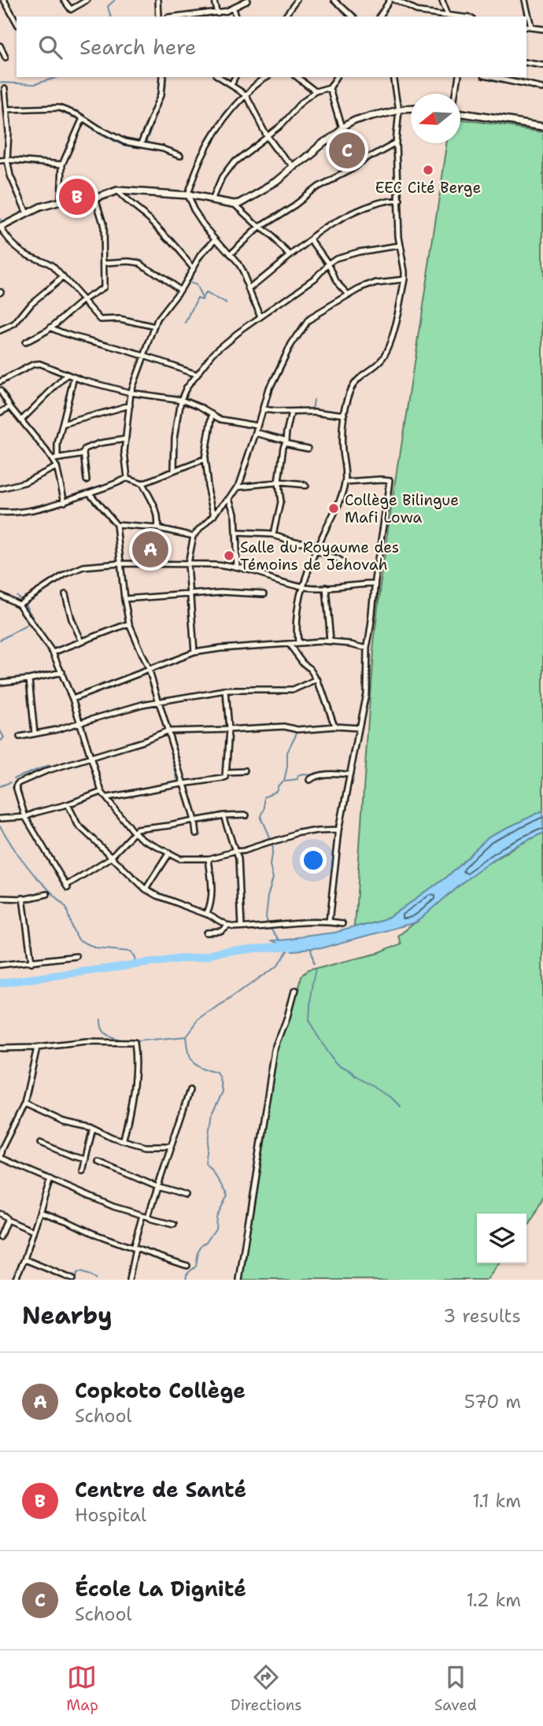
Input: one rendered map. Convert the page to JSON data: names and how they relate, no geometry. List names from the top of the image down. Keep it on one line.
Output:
{"places":["EEC Cité Berge","Collège Bilingue Mafi Lowa","Salle du Royaume des Témoins de Jehovah"],"north":"left","page":{"search":"Search here","pins":["C","B","A"],"heading":["Nearby","3 results"],"list":[{"mark":"A","name":"Copkoto Collège","note":"School","value":"570 m"},{"mark":"B","name":"Centre de Santé","note":"Hospital","value":"1.1 km"},{"mark":"C","name":"École La Dignité","note":"School","value":"1.2 km"}],"nav":["Map","Directions","Saved"]}}
